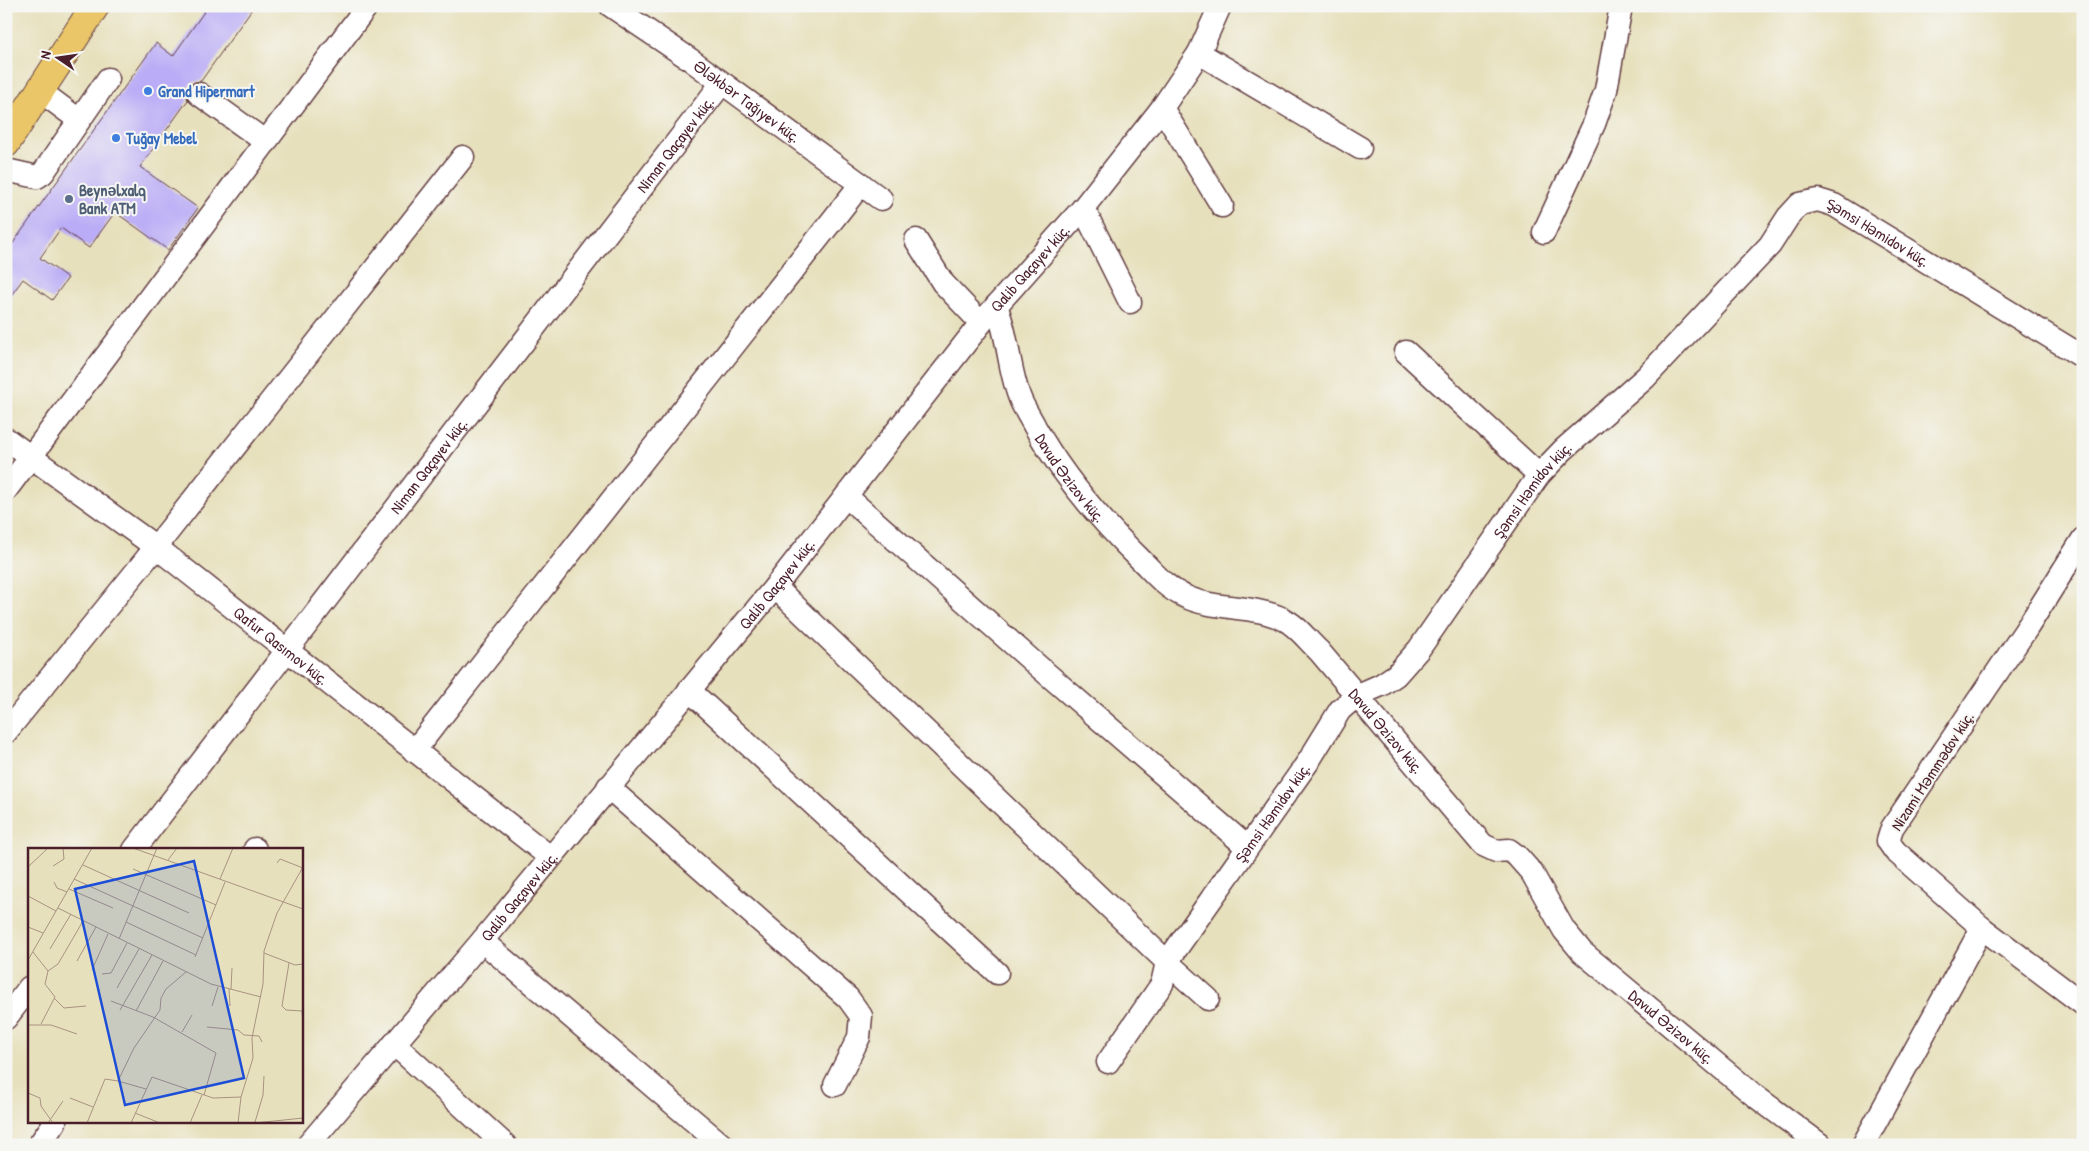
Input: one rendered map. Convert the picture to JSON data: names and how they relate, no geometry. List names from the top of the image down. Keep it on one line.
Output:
{"streets":{"street":["Ələkbər Tağıyev küç.","Niman Qaçayev küç.","Şəmsi Həmidov küç.","Qalib Qaçayev küç.","Davud Əzizov küç.","Qafur Qasımov küç.","Nizami Məmmədov küç."]},"crossings":[["Ələkbər Tağıyev küç.","Niman Qaçayev küç."],["Niman Qaçayev küç.","Qafur Qasımov küç."],["Şəmsi Həmidov küç.","Davud Əzizov küç."],["Qalib Qaçayev küç.","Davud Əzizov küç."],["Qalib Qaçayev küç.","Qafur Qasımov küç."]],"places":["Grand Hipermart","Tuğay Mebel","Beynəlxalq Bank ATM"],"north":"left"}
